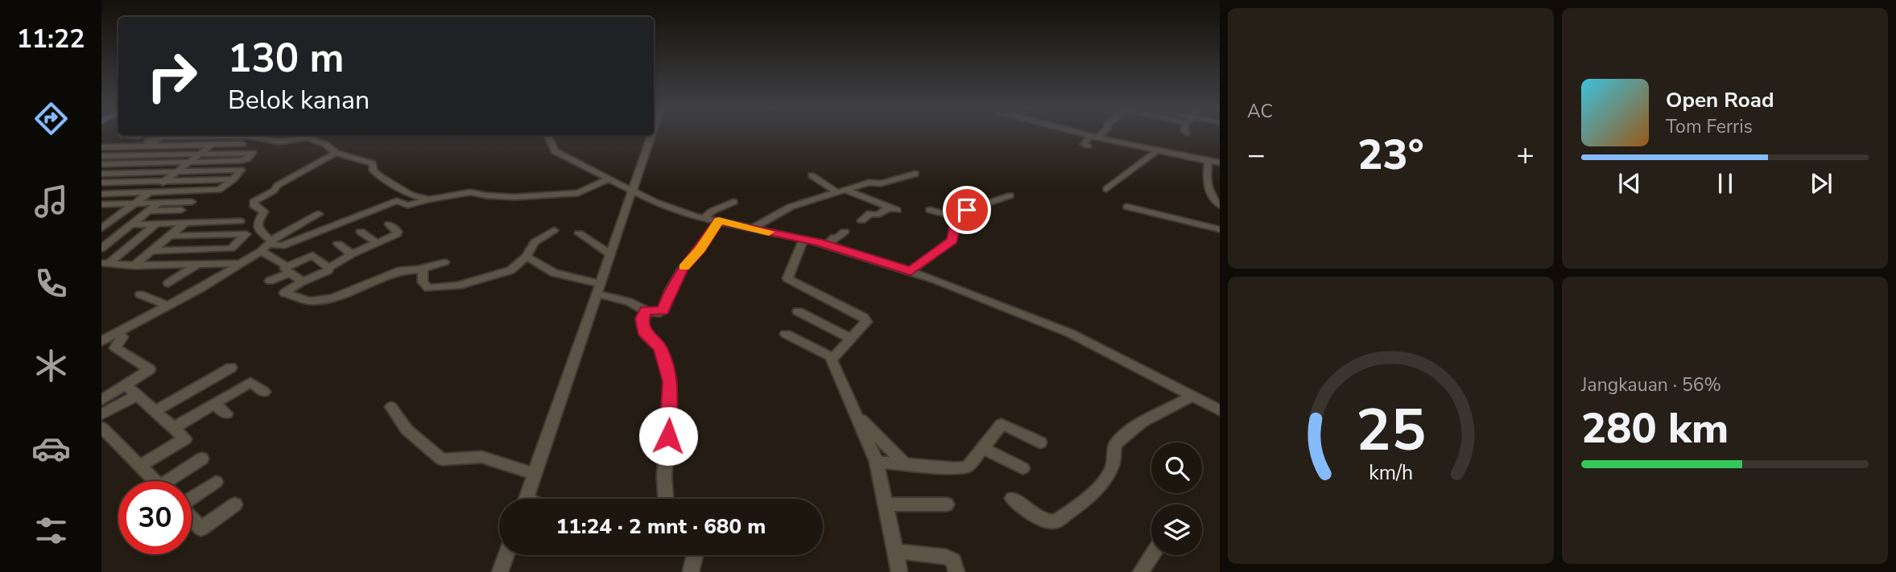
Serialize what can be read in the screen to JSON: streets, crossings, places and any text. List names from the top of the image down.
{
  "page": {
    "tabs": "11:22",
    "tile": [
      "AC",
      ["Jangkauan · 56%", "280 km"]
    ],
    "turn": ["130 m", "Belok kanan"],
    "song": ["Open Road", "Tom Ferris"],
    "heat": ["−", "23°", "+"],
    "limit": "30",
    "trip": "11:24 · 2 mnt · 680 m",
    "gauge": ["25", "km/h"]
  }
}
